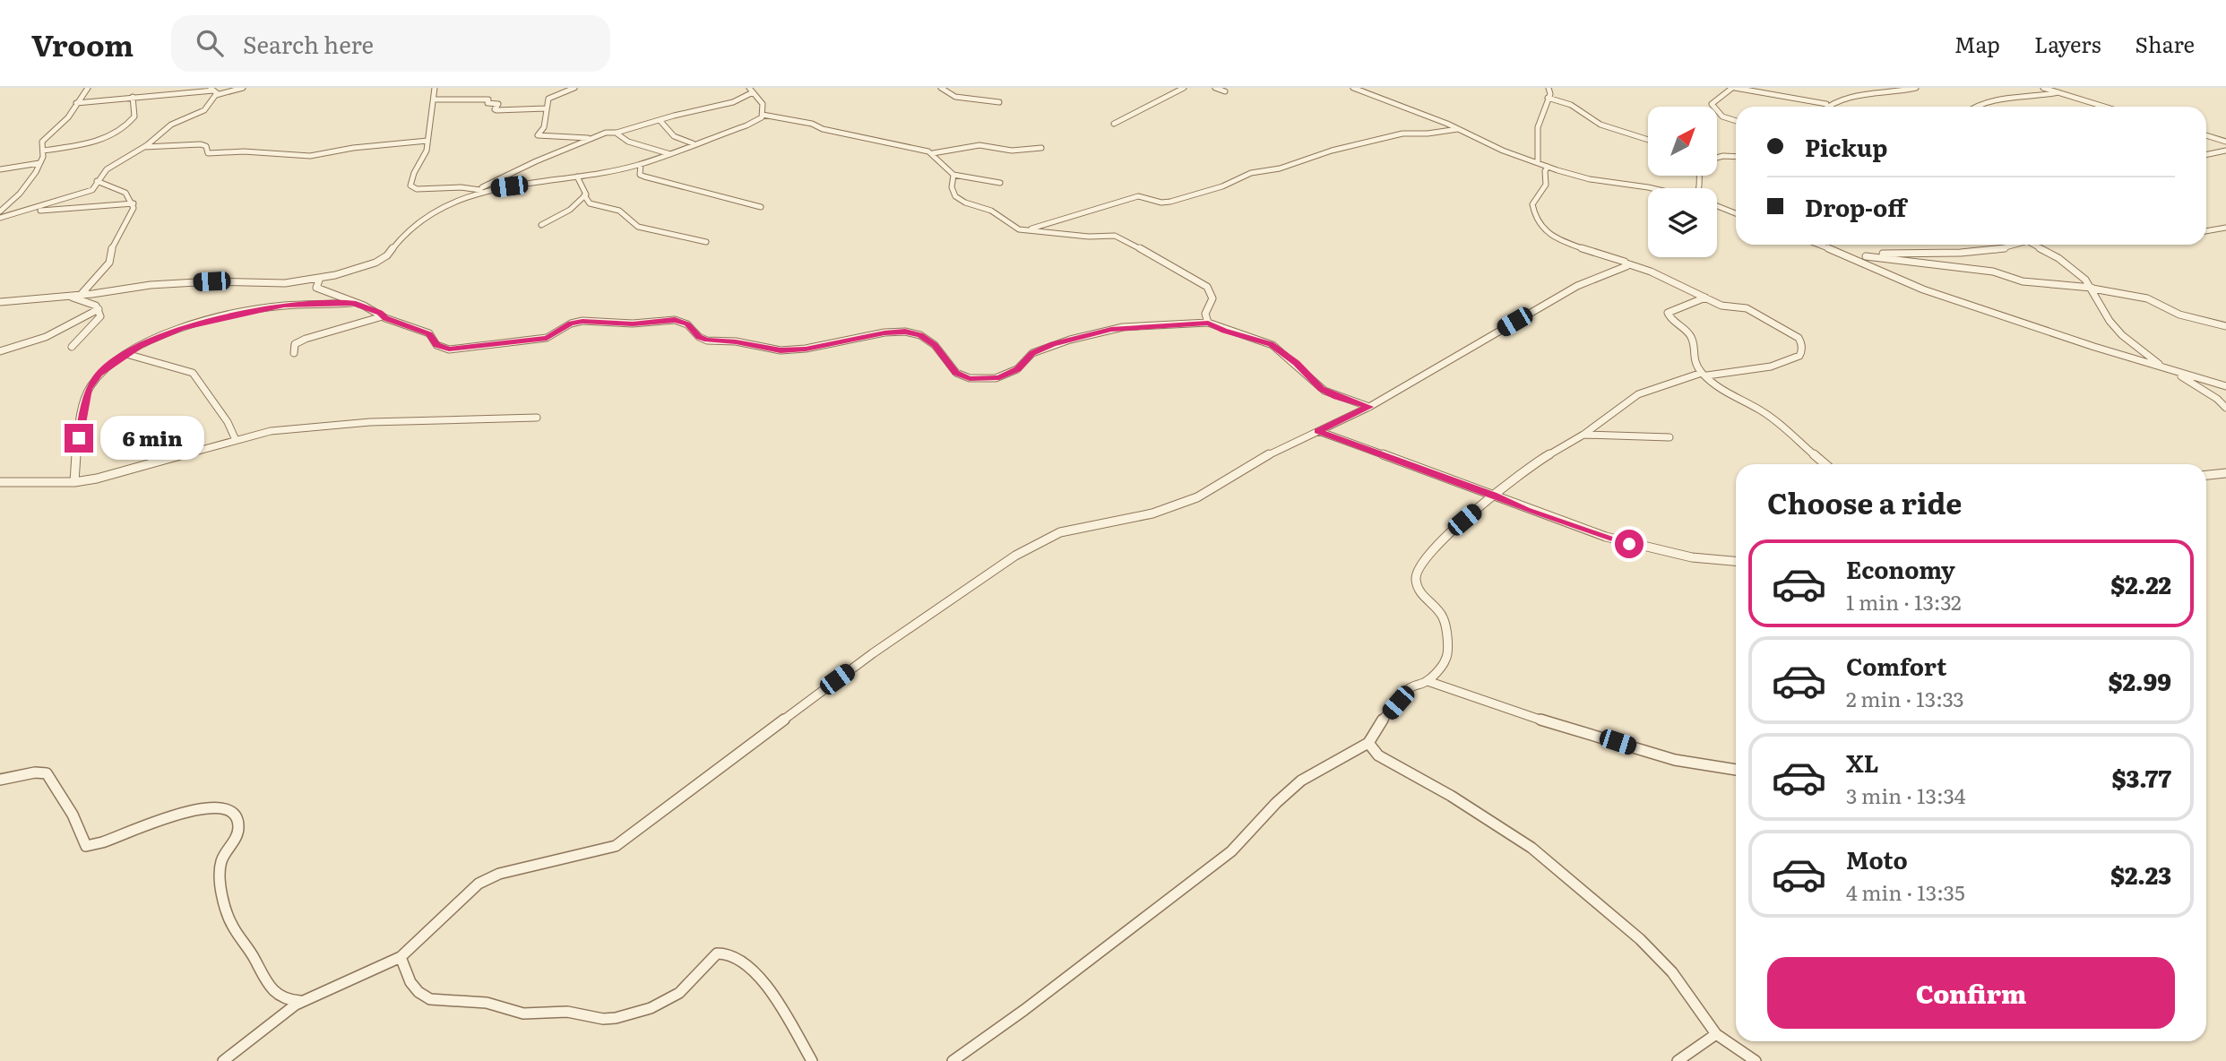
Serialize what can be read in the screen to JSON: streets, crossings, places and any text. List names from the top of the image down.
{
  "north": "top right",
  "page": {
    "header": "Vroom",
    "search": "Search here",
    "nav": ["Map", "Layers", "Share"],
    "banner": ["Pickup", "Drop-off"],
    "bubble": "6 min",
    "heading": "Choose a ride",
    "list": [
      {
        "name": "Economy",
        "note": "1 min · 13:32",
        "value": "$2.22"
      },
      {
        "name": "Comfort",
        "note": "2 min · 13:33",
        "value": "$2.99"
      },
      {
        "name": "XL",
        "note": "3 min · 13:34",
        "value": "$3.77"
      },
      {
        "name": "Moto",
        "note": "4 min · 13:35",
        "value": "$2.23"
      }
    ],
    "buttons": "Confirm"
  }
}
